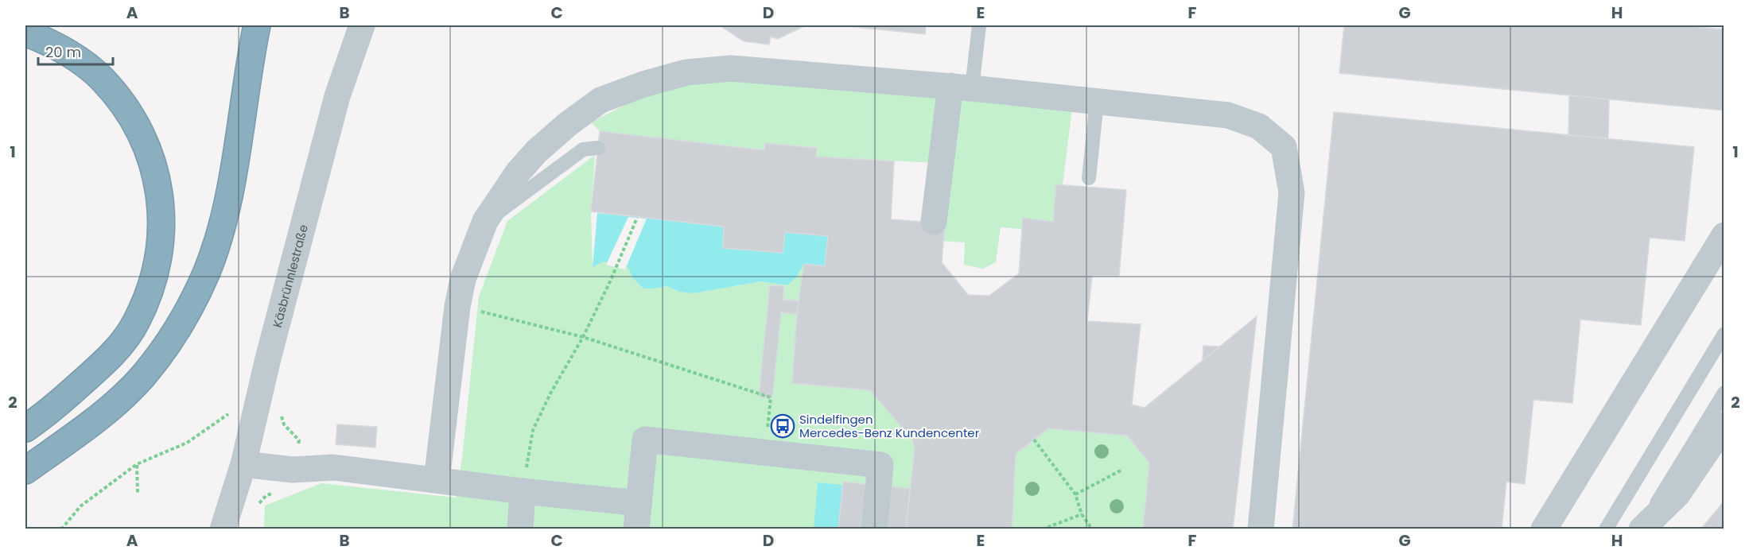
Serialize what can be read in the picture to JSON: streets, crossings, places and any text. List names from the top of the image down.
{
  "streets": {
    "street": ["Käsbrünnlestraße"]
  },
  "places": {
    "bus stop": ["Sindelfingen Mercedes-Benz Kundencenter"]
  },
  "scale_bar": "20 m",
  "grid": {
    "columns": [
      "A",
      "B",
      "C",
      "D",
      "E",
      "F",
      "G",
      "H"
    ],
    "rows": ["1", "2"]
  }
}
